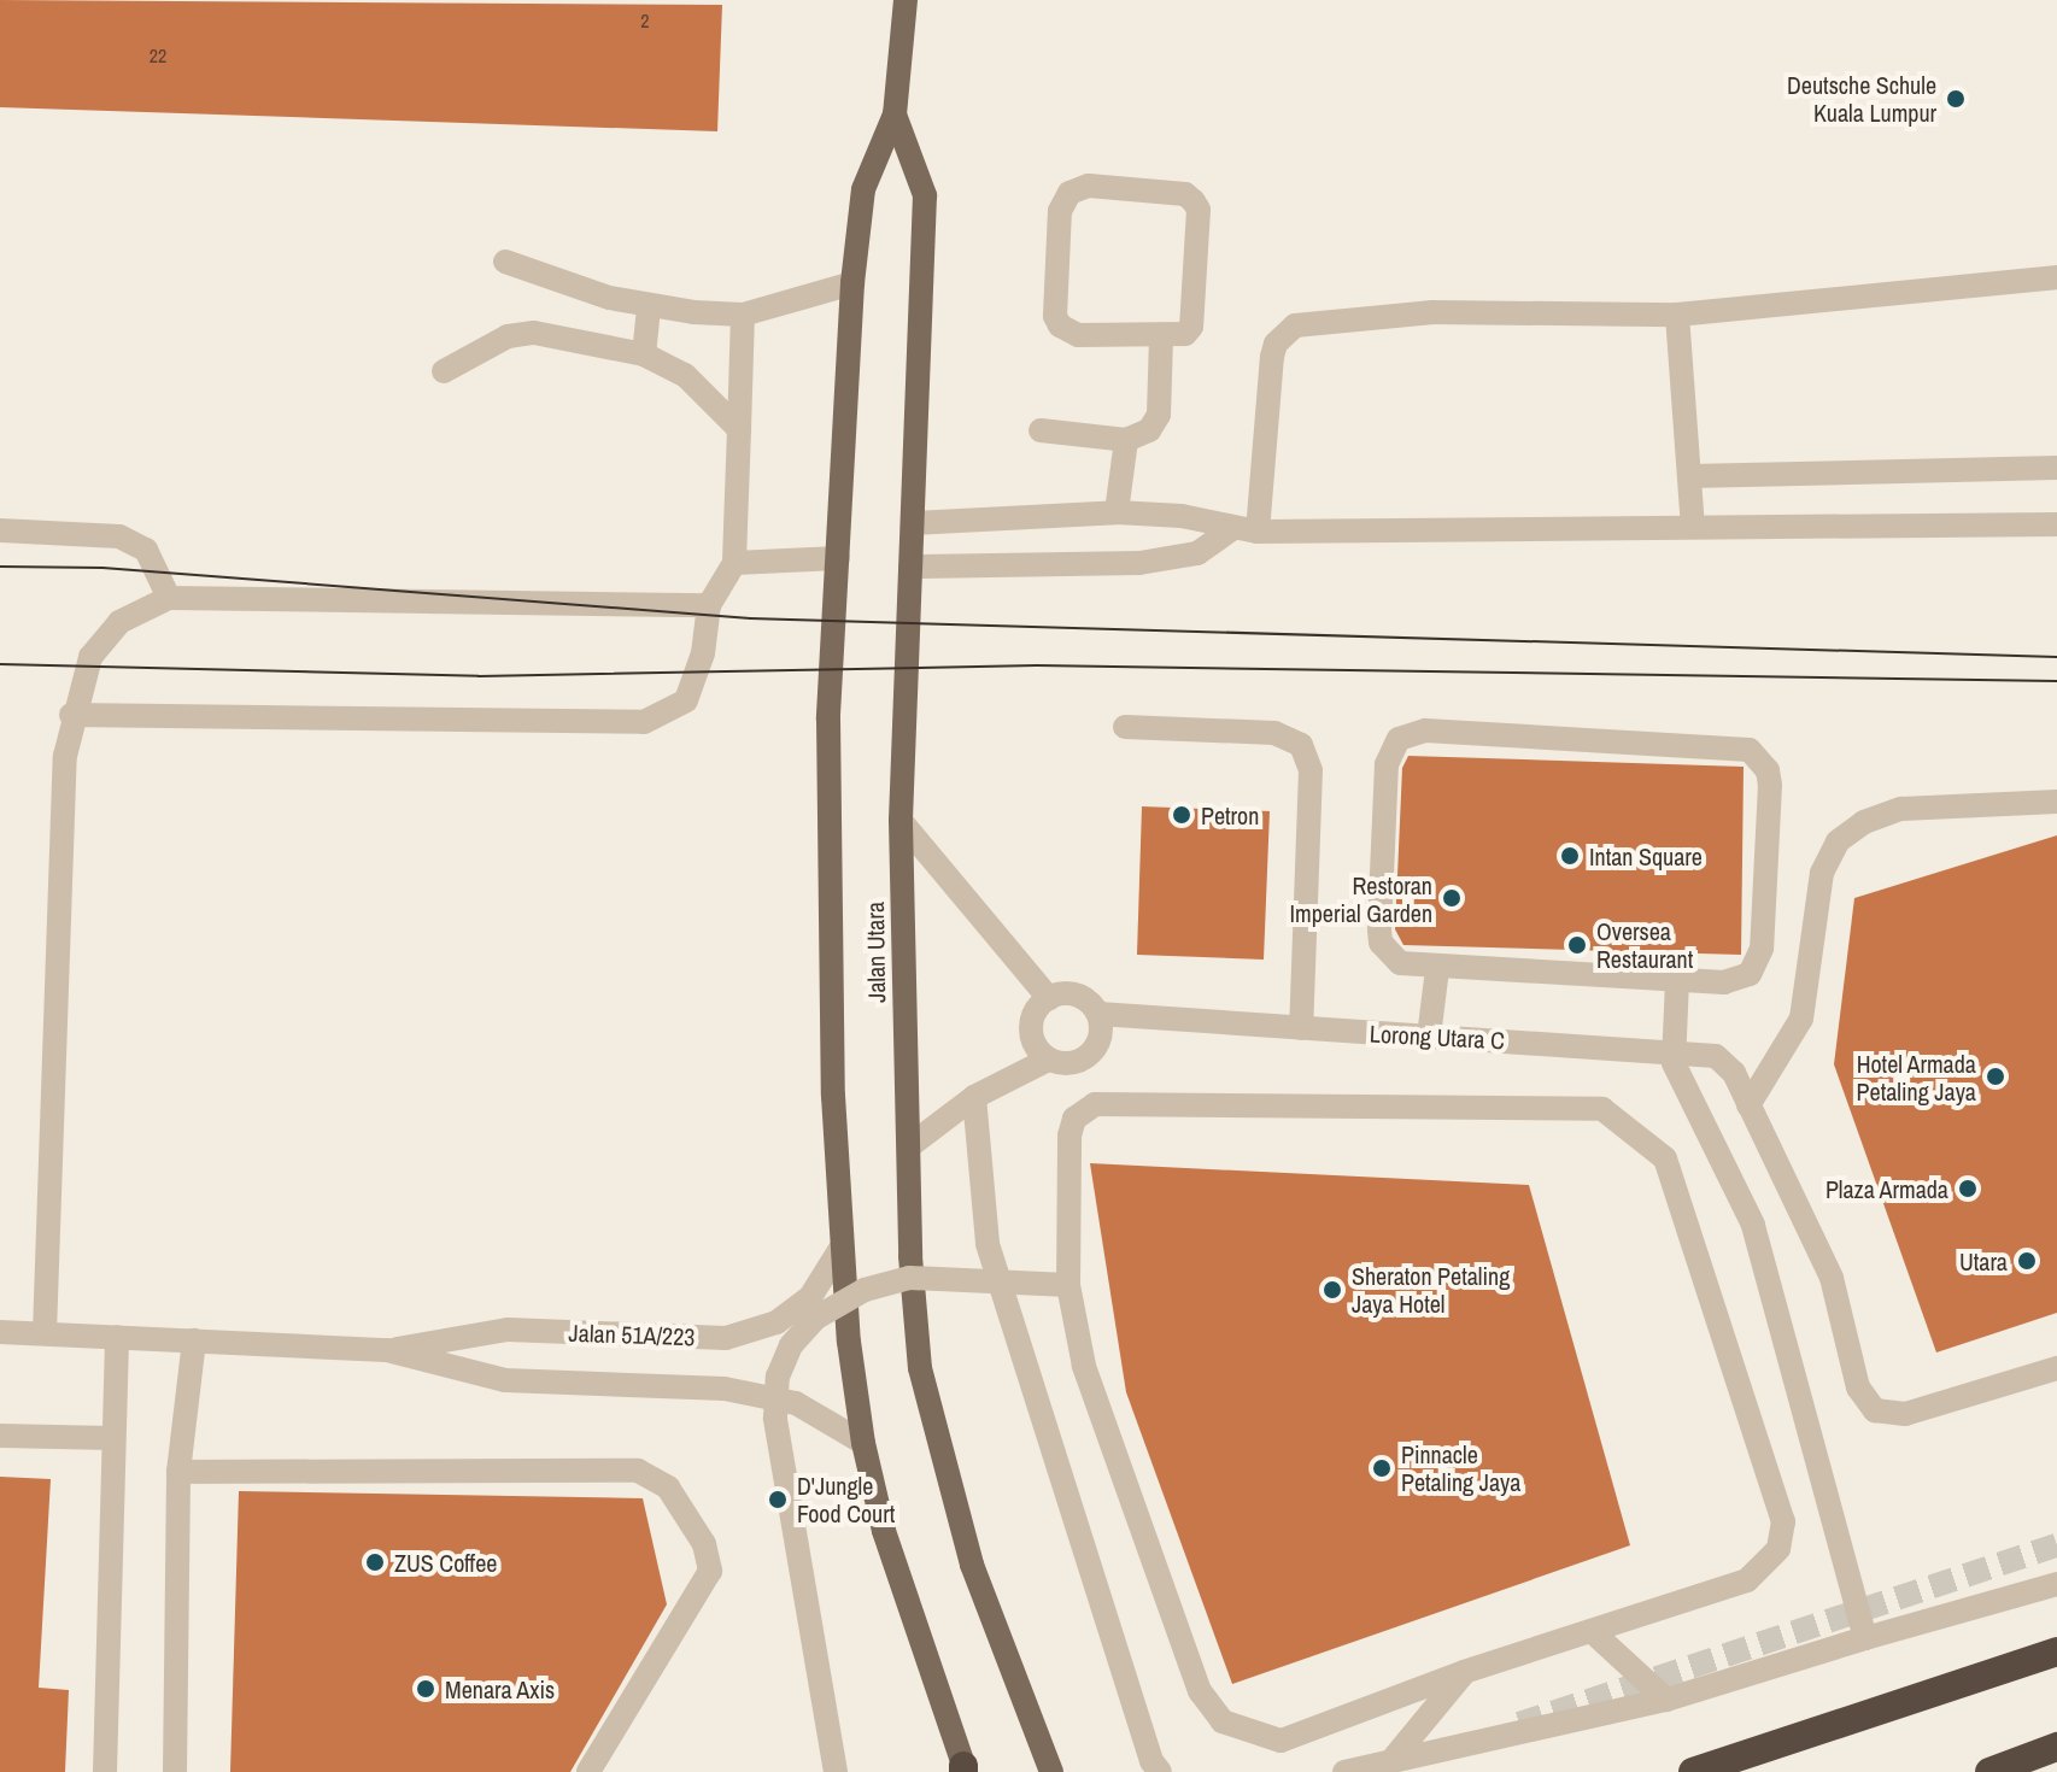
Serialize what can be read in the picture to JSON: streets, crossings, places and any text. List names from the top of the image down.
{
  "streets": {
    "main road": ["Jalan Utara"],
    "street": ["Lorong Utara C", "Jalan 51A/223"]
  },
  "crossings": [
    ["Jalan Utara", "Jalan 51A/223"]
  ],
  "places": [
    "Deutsche Schule Kuala Lumpur",
    "Petron",
    "Intan Square",
    "Restoran Imperial Garden",
    "Oversea Restaurant",
    "Hotel Armada Petaling Jaya",
    "Plaza Armada",
    "Utara",
    "Sheraton Petaling Jaya Hotel",
    "Pinnacle Petaling Jaya",
    "D'Jungle Food Court",
    "ZUS Coffee",
    "Menara Axis"
  ],
  "house_numbers": ["2", "22"]
}
